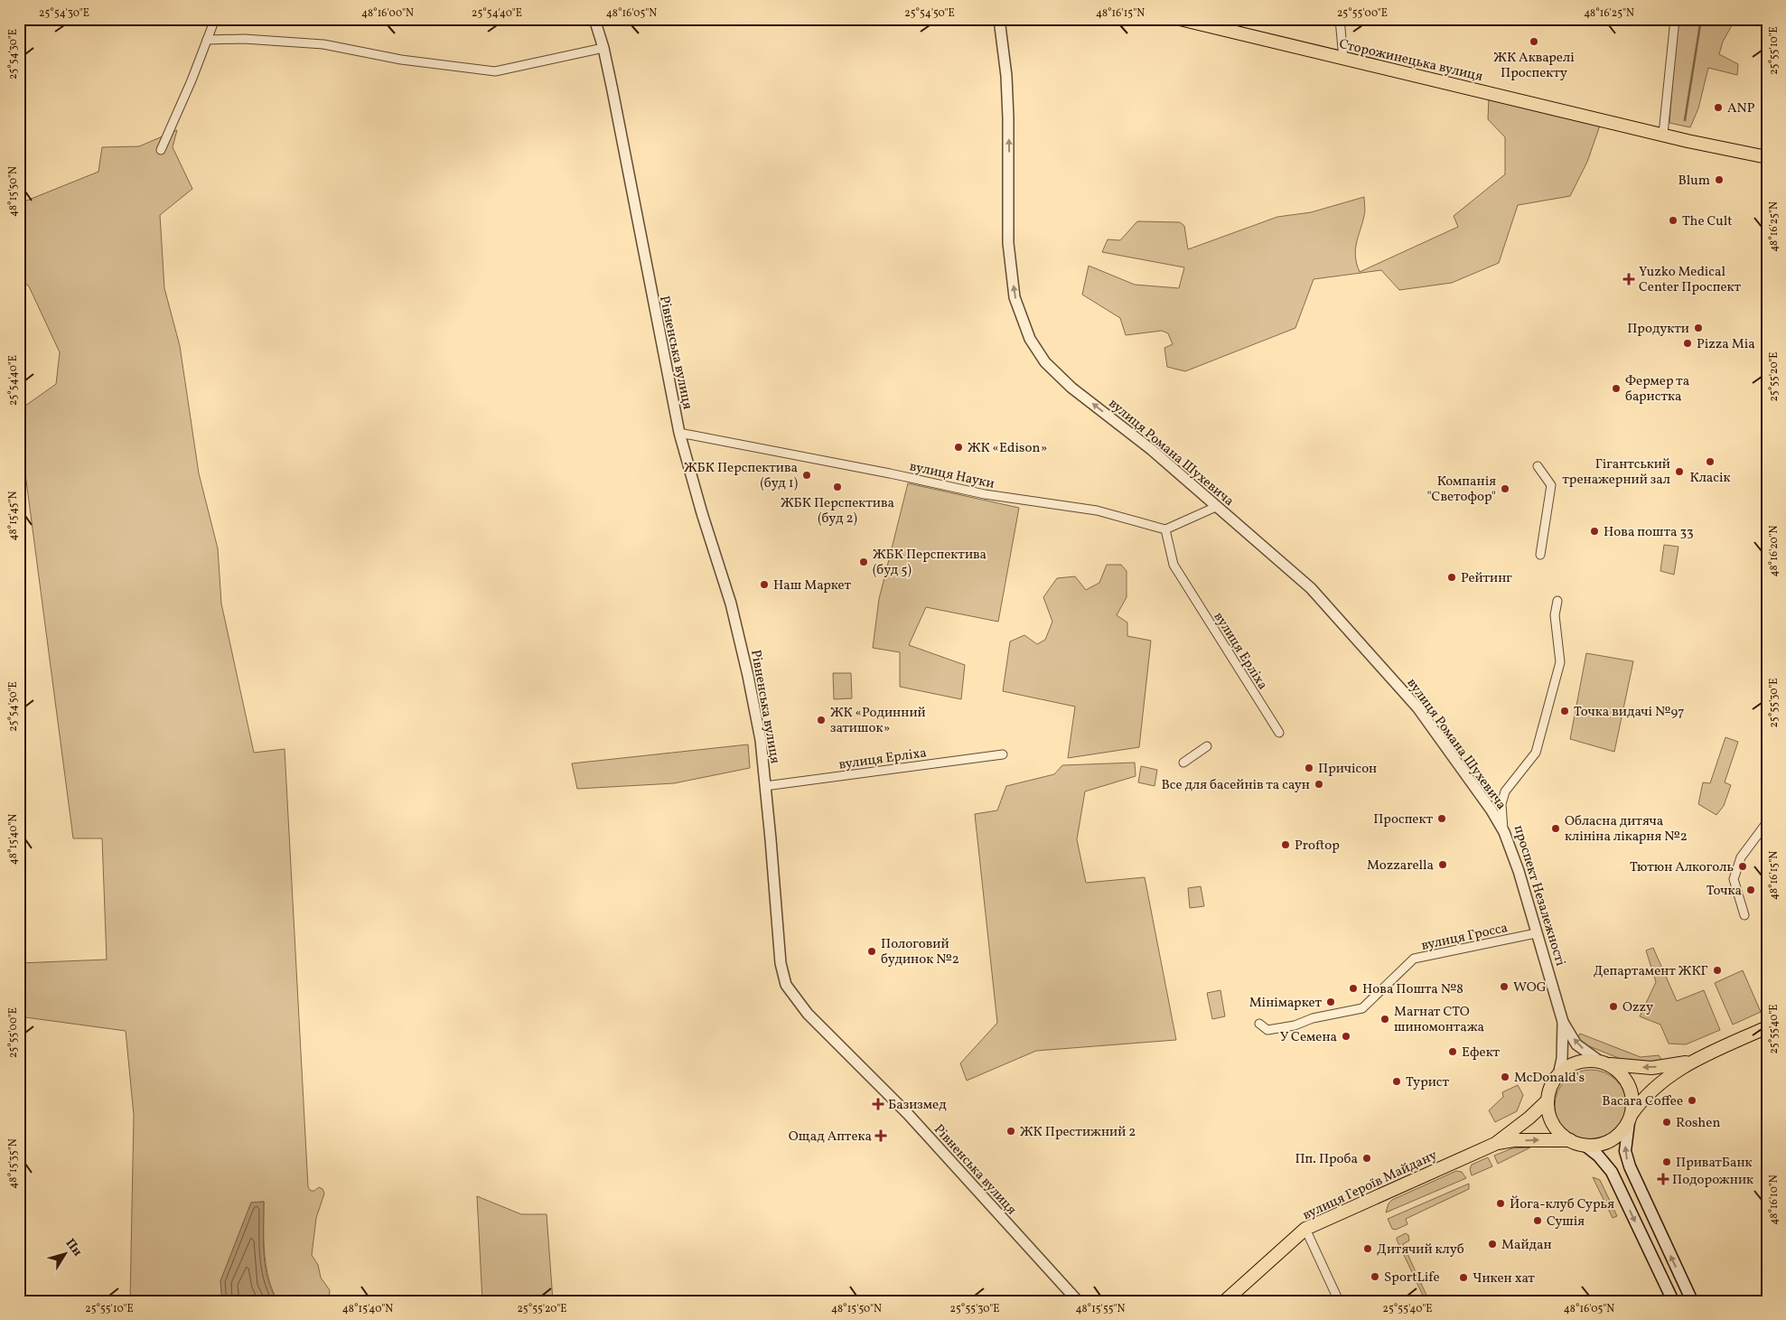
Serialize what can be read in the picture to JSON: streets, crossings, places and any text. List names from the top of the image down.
{
  "streets": {
    "main road": ["Сторожинецька вулиця", "вулиця Героїв Майдану"],
    "street": [
      "Рівненська вулиця",
      "вулиця Романа Шухевича",
      "вулиця Науки",
      "вулиця Ерліха",
      "проспект Незалежності",
      "вулиця Гросса"
    ]
  },
  "crossings": [
    ["Рівненська вулиця", "вулиця Науки"],
    ["Рівненська вулиця", "вулиця Ерліха"],
    ["вулиця Романа Шухевича", "проспект Незалежності"],
    ["вулиця Науки", "вулиця Ерліха"],
    ["проспект Незалежності", "вулиця Гросса"]
  ],
  "one_way": ["вулиця Романа Шухевича"],
  "places": {
    "other": [
      "ЖК Акварелі Проспекту",
      "ANP",
      "Blum",
      "The Cult",
      "Продукти",
      "Pizza Mia",
      "Фермер та баристка",
      "ЖК «Edison»",
      "Класік",
      "Гігантський тренажерний зал",
      "ЖБК Перспектива (буд 1)",
      "ЖБК Перспектива (буд 2)",
      "Компанія \"Светофор\"",
      "Нова пошта 33",
      "ЖБК Перспектива (буд 5)",
      "Рейтинг",
      "Наш Маркет",
      "Точка видачі №97",
      "ЖК «Родинний затишок»",
      "Причісон",
      "Все для басейнів та саун",
      "Проспект",
      "Обласна дитяча клініна лікарня №2",
      "Proftop",
      "Mozzarella",
      "Тютюн Алкоголь",
      "Точка",
      "Пологовий будинок №2",
      "Департамент ЖКГ",
      "WOG",
      "Нова Пошта №8",
      "Мінімаркет",
      "Ozzy",
      "Магнат СТО шиномонтажа",
      "У Семена",
      "Ефект",
      "McDonald's",
      "Турист",
      "Bacara Coffee",
      "Roshen",
      "ЖК Престижний 2",
      "Пп. Проба",
      "ПриватБанк",
      "Йога-клуб Сурья",
      "Сушія",
      "Майдан",
      "Дитячий клуб",
      "SportLife",
      "Чикен хат"
    ],
    "health": [
      "Yuzko Medical Center Проспект",
      "Базизмед",
      "Ощад Аптека",
      "Подорожник"
    ]
  },
  "north": "top right",
  "coordinates": [
    "25°54'30\"E",
    "48°16'00\"N",
    "25°54'40\"E",
    "48°16'05\"N",
    "25°54'50\"E",
    "48°16'15\"N",
    "25°55'00\"E",
    "48°16'25\"N",
    "25°55'10\"E",
    "48°15'50\"N",
    "25°55'20\"E",
    "48°15'45\"N",
    "48°16'20\"N",
    "25°55'30\"E",
    "48°15'40\"N",
    "25°55'40\"E",
    "48°15'35\"N",
    "48°16'10\"N",
    "48°15'55\"N"
  ]
}
